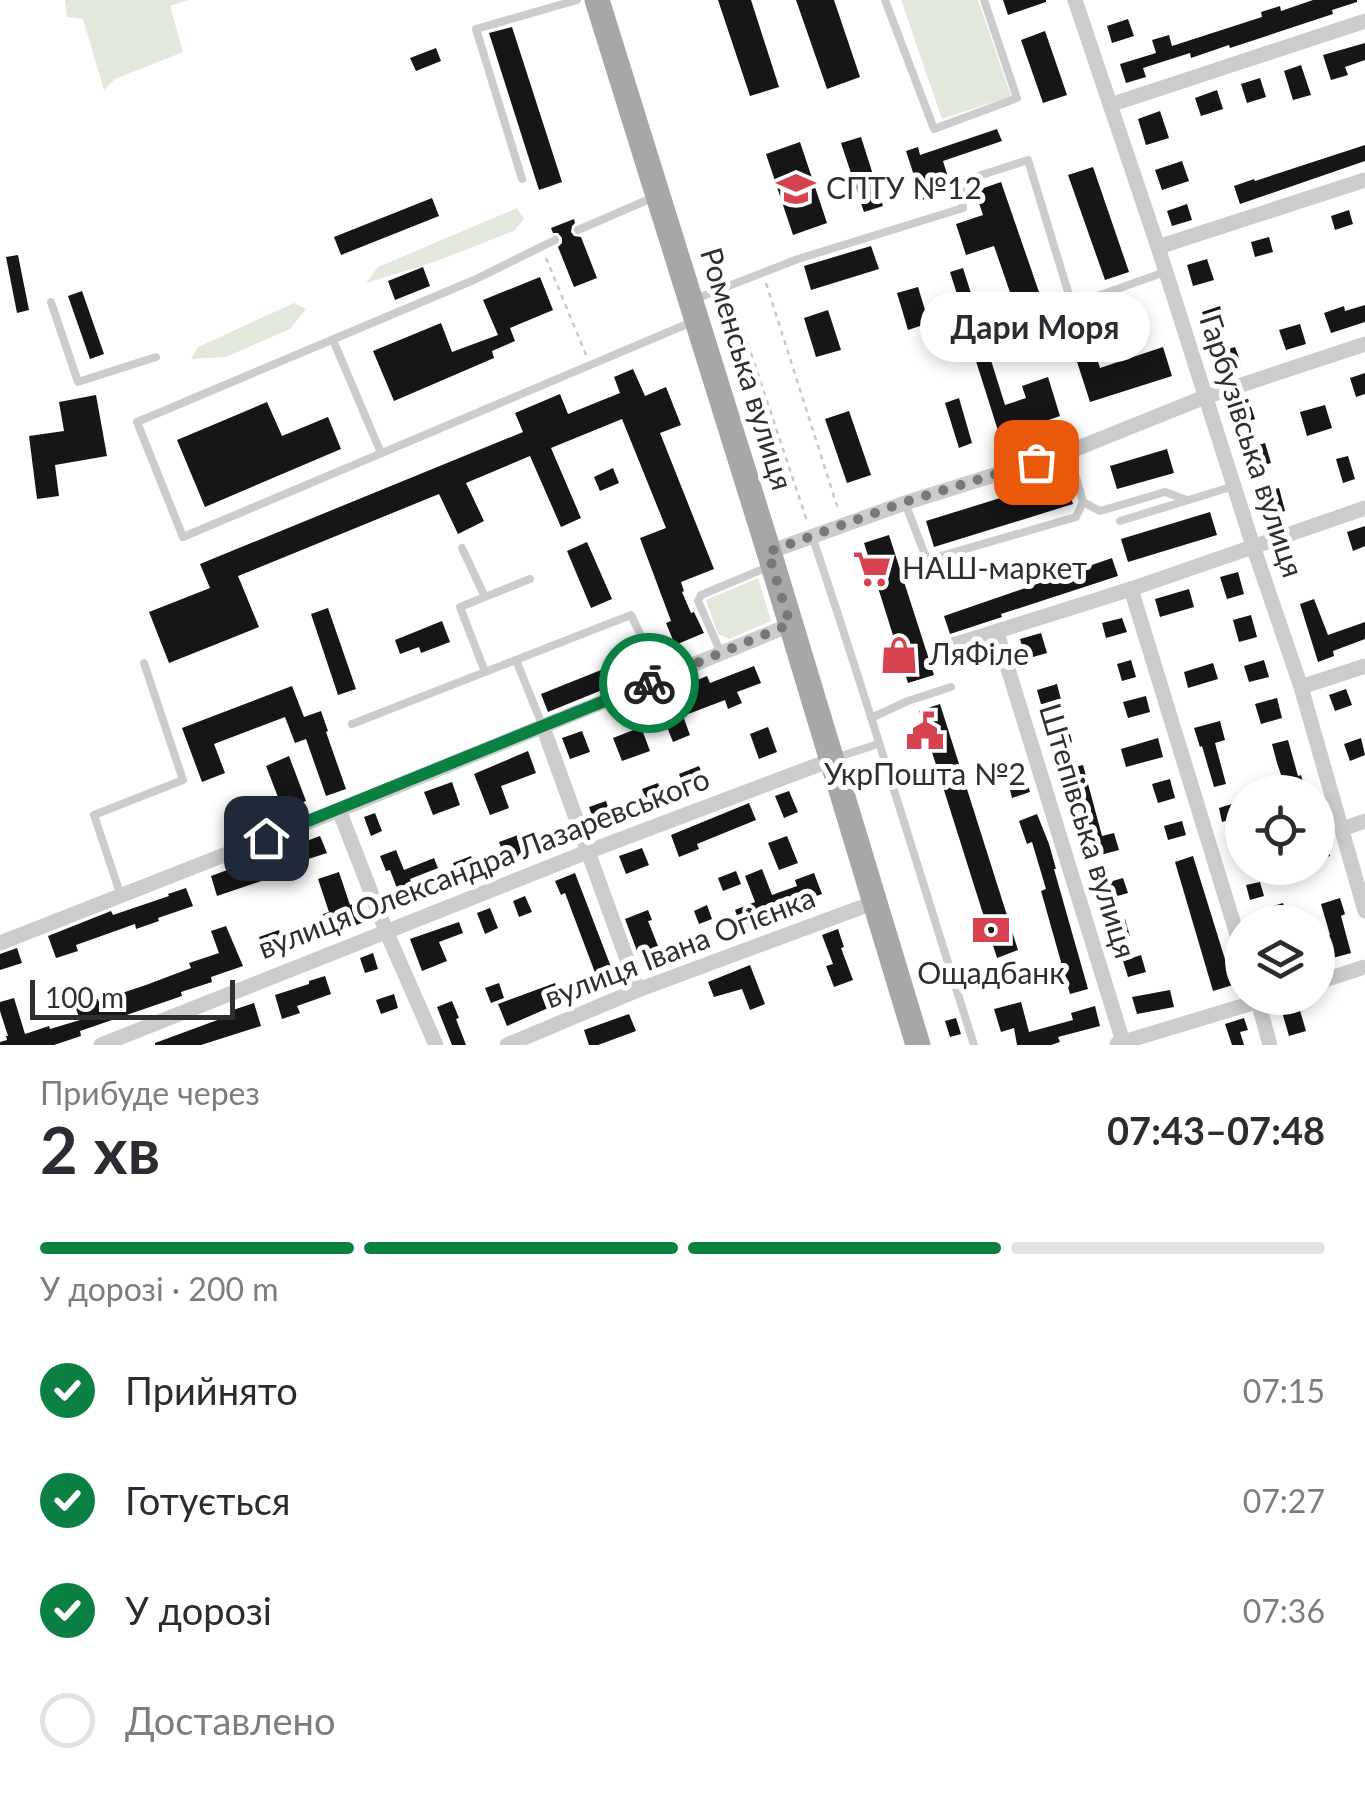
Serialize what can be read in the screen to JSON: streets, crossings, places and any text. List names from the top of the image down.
{
  "streets": {
    "main road": ["Роменська вулиця"],
    "street": [
      "Гарбузівська вулиця",
      "Штепівська вулиця",
      "вулиця Олександра Лазаревського",
      "вулиця Івана Огієнка"
    ]
  },
  "crossings": [
    ["Роменська вулиця", "вулиця Олександра Лазаревського"],
    ["Роменська вулиця", "вулиця Івана Огієнка"]
  ],
  "places": {
    "school or university": ["СПТУ №12"],
    "other": ["Дари Моря"],
    "supermarket": ["НАШ-маркет"],
    "shop": ["ЛяФіле"],
    "public building": ["УкрПошта №2"],
    "bank": ["Ощадбанк"]
  },
  "scale_bar": "100 m",
  "page": {
    "bubble": "Дари Моря",
    "scale": "100 m",
    "heading": ["2 хв", "Прибуде через", "07:43–07:48"],
    "bar": "У дорозі · 200 m",
    "list": [
      ["Прийнято", "07:15"],
      ["Готується", "07:27"],
      ["У дорозі", "07:36"],
      "Доставлено"
    ]
  }
}
